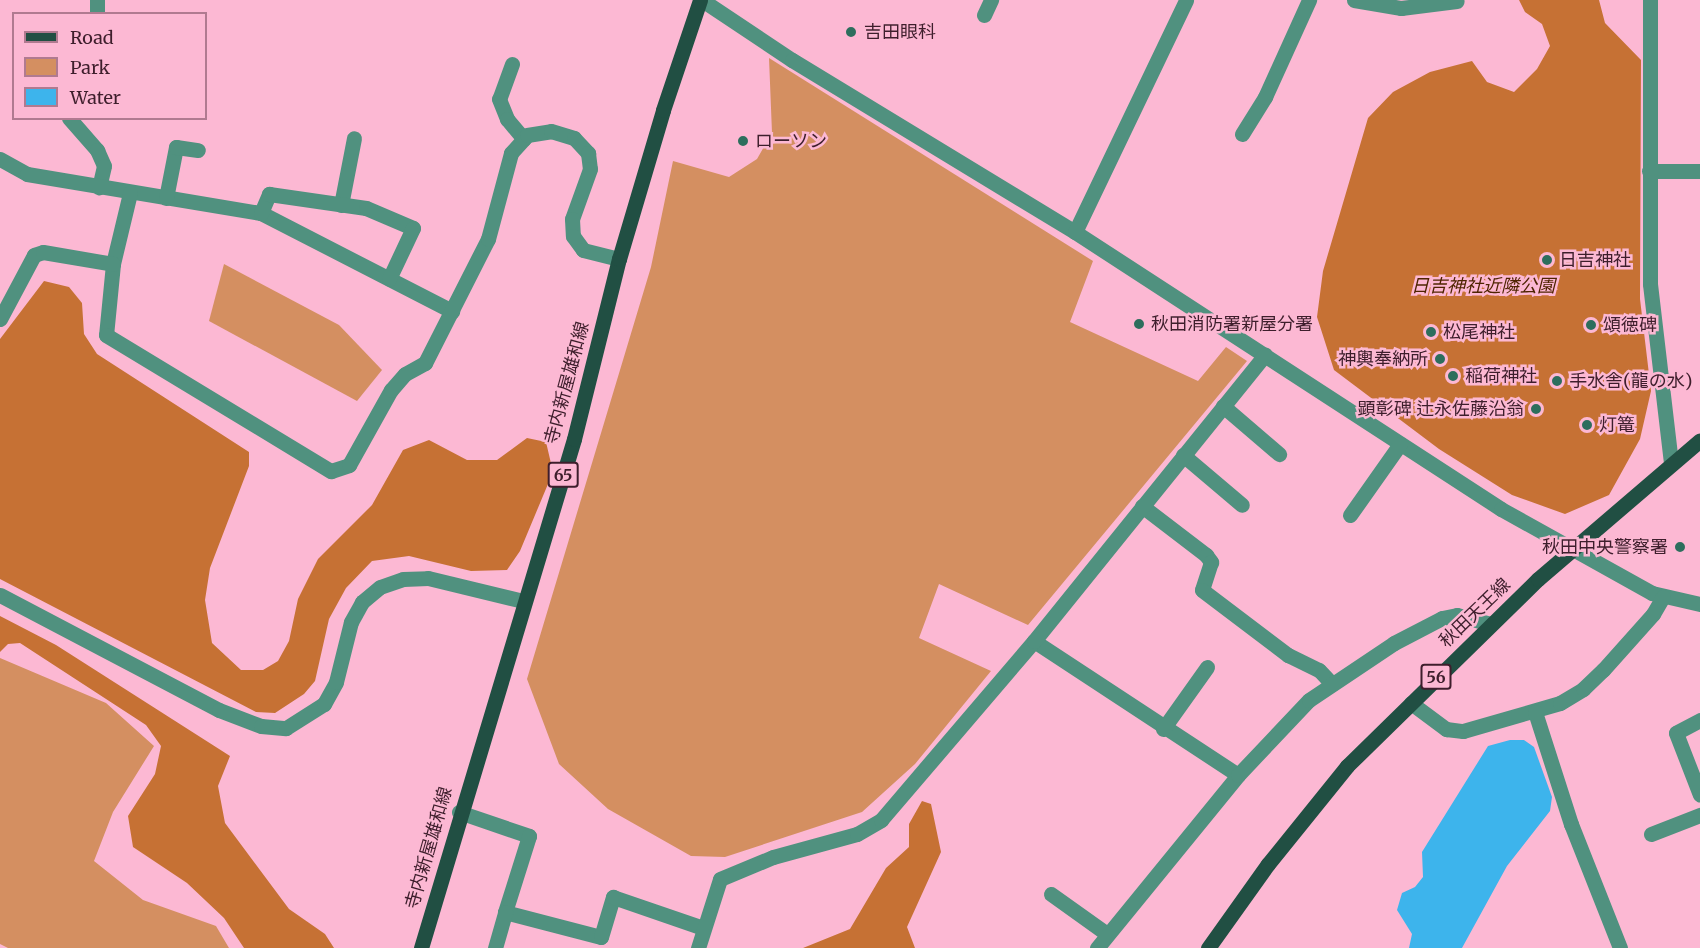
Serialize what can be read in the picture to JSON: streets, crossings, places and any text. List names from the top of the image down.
{
  "streets": {
    "main road": [
      "寺内新屋雄和線",
      "65",
      "秋田天王線",
      "56"
    ]
  },
  "parks": ["日吉神社近隣公園"],
  "places": [
    "吉田眼科",
    "ローソン",
    "日吉神社",
    "秋田消防署新屋分署",
    "頌徳碑",
    "松尾神社",
    "神輿奉納所",
    "稲荷神社",
    "手水舎(龍の水)",
    "顕彰碑 辻永佐藤沿翁",
    "灯篭",
    "秋田中央警察署"
  ],
  "legend": ["Road", "Park", "Water"]
}
